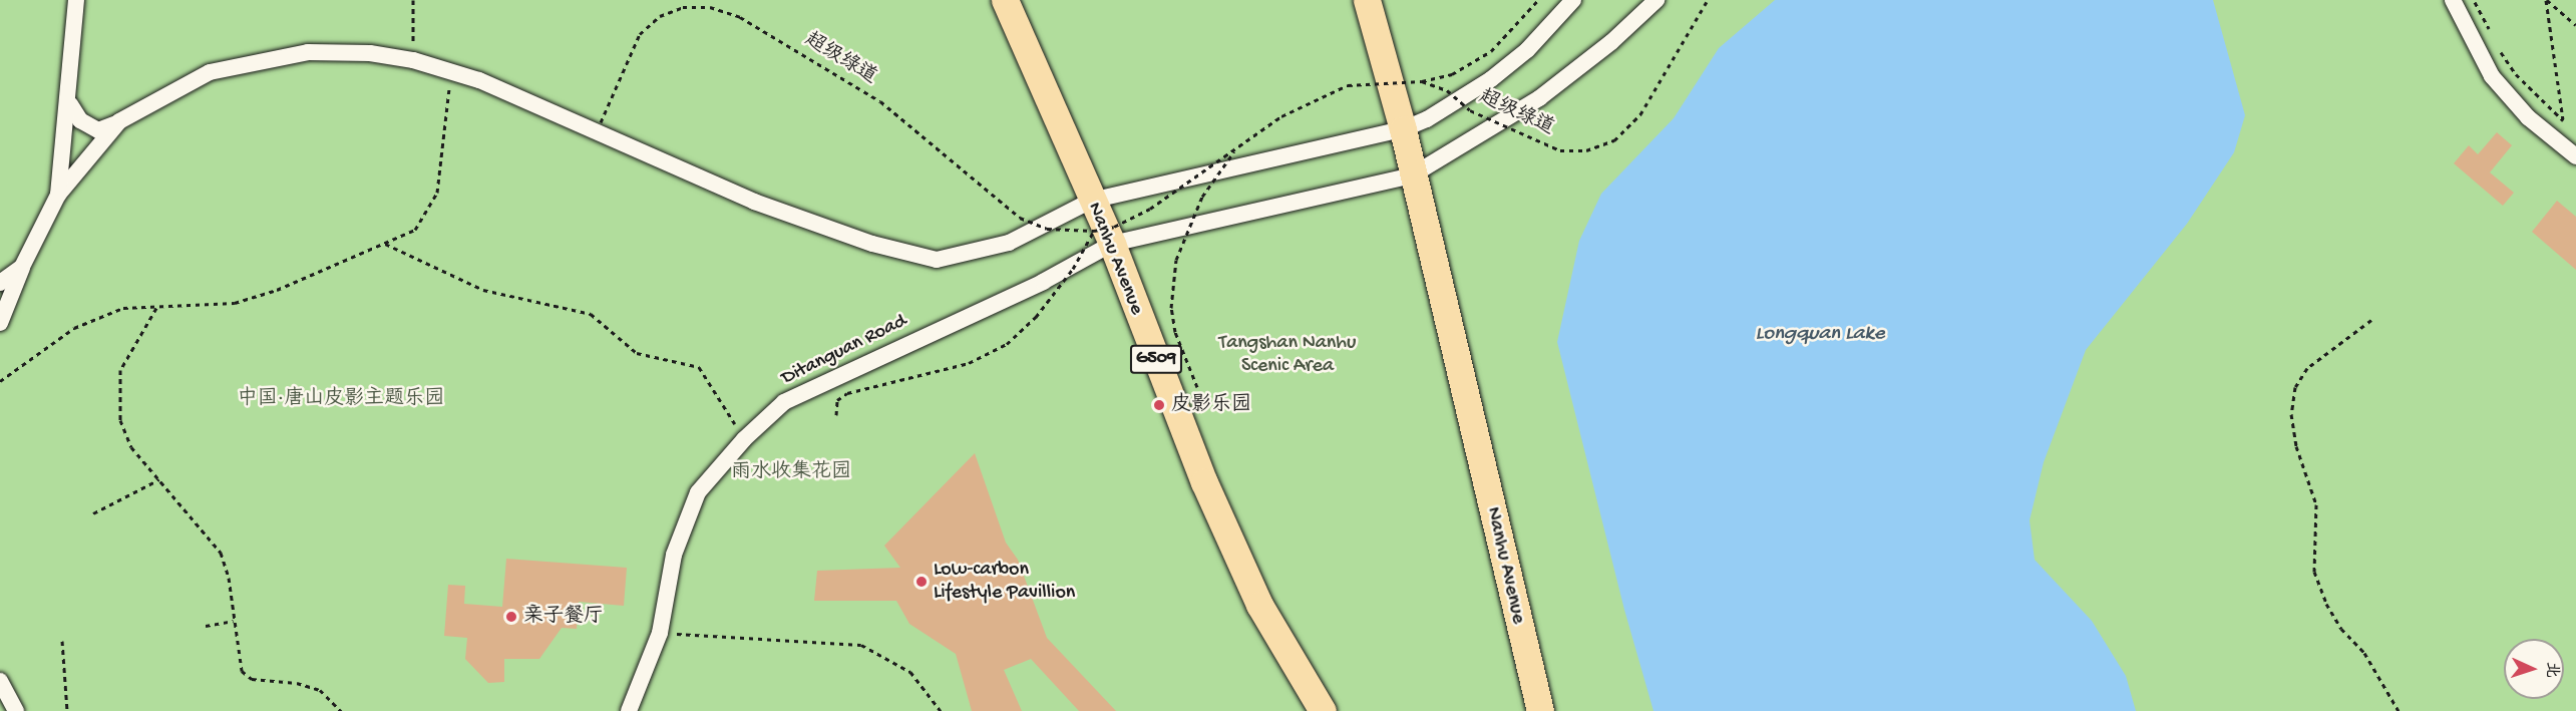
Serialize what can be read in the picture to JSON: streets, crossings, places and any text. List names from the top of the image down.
{
  "streets": {
    "highway": ["Nanhu Avenue", "G509"],
    "street": ["Ditanguan Road"],
    "path": ["超级绿道"]
  },
  "crossings": [
    ["超级绿道", "Nanhu Avenue"],
    ["超级绿道", "Ditanguan Road"],
    ["Nanhu Avenue", "Ditanguan Road"]
  ],
  "water": ["Longquan Lake"],
  "parks": ["Tangshan Nanhu Scenic Area", "中国·唐山皮影主题乐园", "雨水收集花园"],
  "places": ["皮影乐园", "Low-carbon Lifestyle Pavillion", "亲子餐厅"],
  "north": "right"
}
